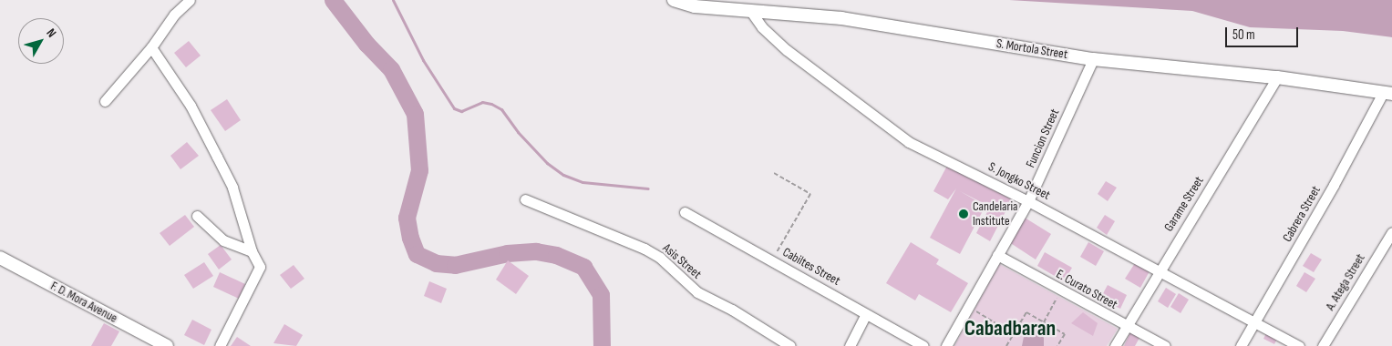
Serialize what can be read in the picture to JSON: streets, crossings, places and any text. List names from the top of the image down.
{
  "streets": {
    "street": [
      "S. Mortola Street",
      "Funcion Street",
      "S. Jongko Street",
      "Garame Street",
      "Cabrera Street",
      "Asis Street",
      "Cabiltes Street",
      "A. Atega Street",
      "E. Curato Street",
      "F. D. Mora Avenue"
    ]
  },
  "crossings": [
    ["S. Mortola Street", "Funcion Street"],
    ["S. Mortola Street", "S. Jongko Street"],
    ["S. Mortola Street", "Garame Street"],
    ["S. Mortola Street", "Cabrera Street"],
    ["Funcion Street", "S. Jongko Street"],
    ["Funcion Street", "E. Curato Street"],
    ["S. Jongko Street", "Garame Street"],
    ["S. Jongko Street", "Cabrera Street"],
    ["Garame Street", "E. Curato Street"]
  ],
  "districts": ["Cabadbaran"],
  "places": ["Candelaria Institute"],
  "scale_bar": "50 m",
  "north": "top right"
}
